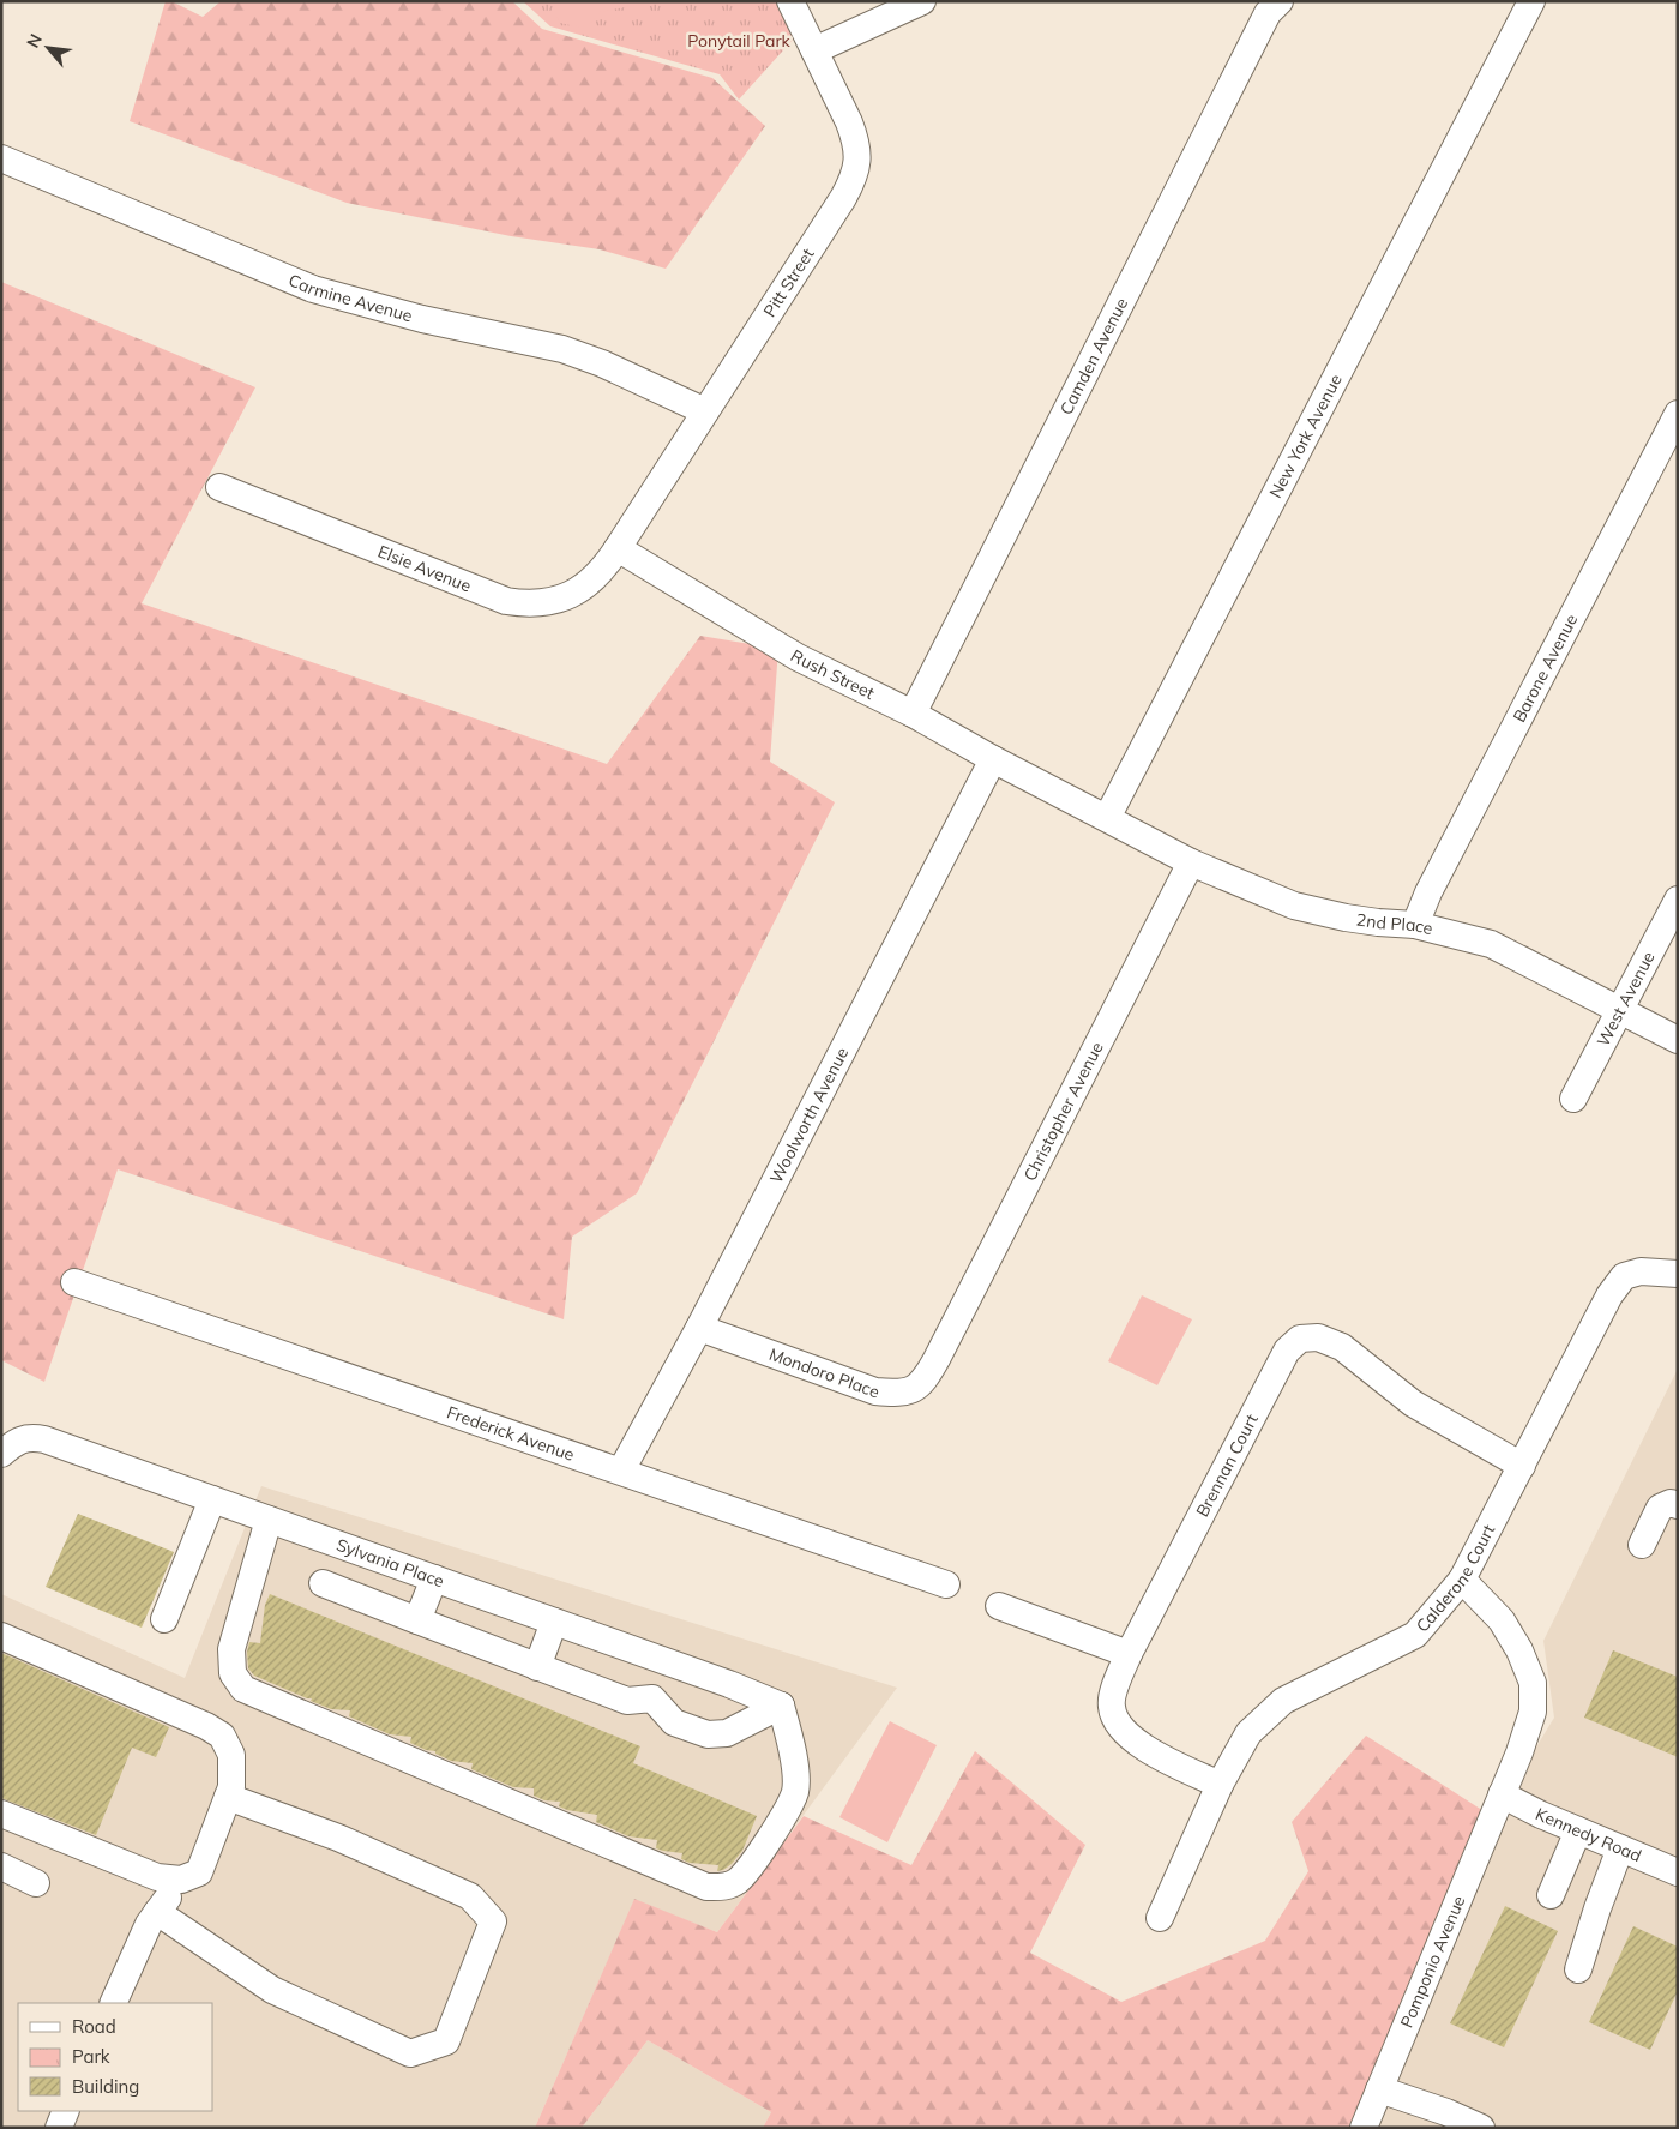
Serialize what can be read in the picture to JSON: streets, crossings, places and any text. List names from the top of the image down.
{
  "streets": {
    "street": [
      "Pitt Street",
      "Carmine Avenue",
      "Camden Avenue",
      "New York Avenue",
      "Elsie Avenue",
      "Barone Avenue",
      "Rush Street",
      "2nd Place",
      "West Avenue",
      "Christopher Avenue",
      "Woolworth Avenue",
      "Mondoro Place",
      "Frederick Avenue",
      "Brennan Court",
      "Sylvania Place",
      "Calderone Court",
      "Kennedy Road",
      "Pomponio Avenue"
    ]
  },
  "crossings": [
    ["Pitt Street", "Carmine Avenue"],
    ["Pitt Street", "Elsie Avenue"],
    ["Pitt Street", "Rush Street"],
    ["Camden Avenue", "Rush Street"],
    ["New York Avenue", "Rush Street"],
    ["New York Avenue", "2nd Place"],
    ["Elsie Avenue", "Rush Street"],
    ["Barone Avenue", "2nd Place"],
    ["Rush Street", "2nd Place"],
    ["Rush Street", "Woolworth Avenue"],
    ["2nd Place", "West Avenue"],
    ["2nd Place", "Christopher Avenue"],
    ["Christopher Avenue", "Mondoro Place"],
    ["Woolworth Avenue", "Mondoro Place"],
    ["Woolworth Avenue", "Frederick Avenue"],
    ["Brennan Court", "Calderone Court"],
    ["Calderone Court", "Pomponio Avenue"],
    ["Kennedy Road", "Pomponio Avenue"]
  ],
  "parks": ["Ponytail Park"],
  "legend": ["Road", "Park", "Building"],
  "north": "top left"
}
